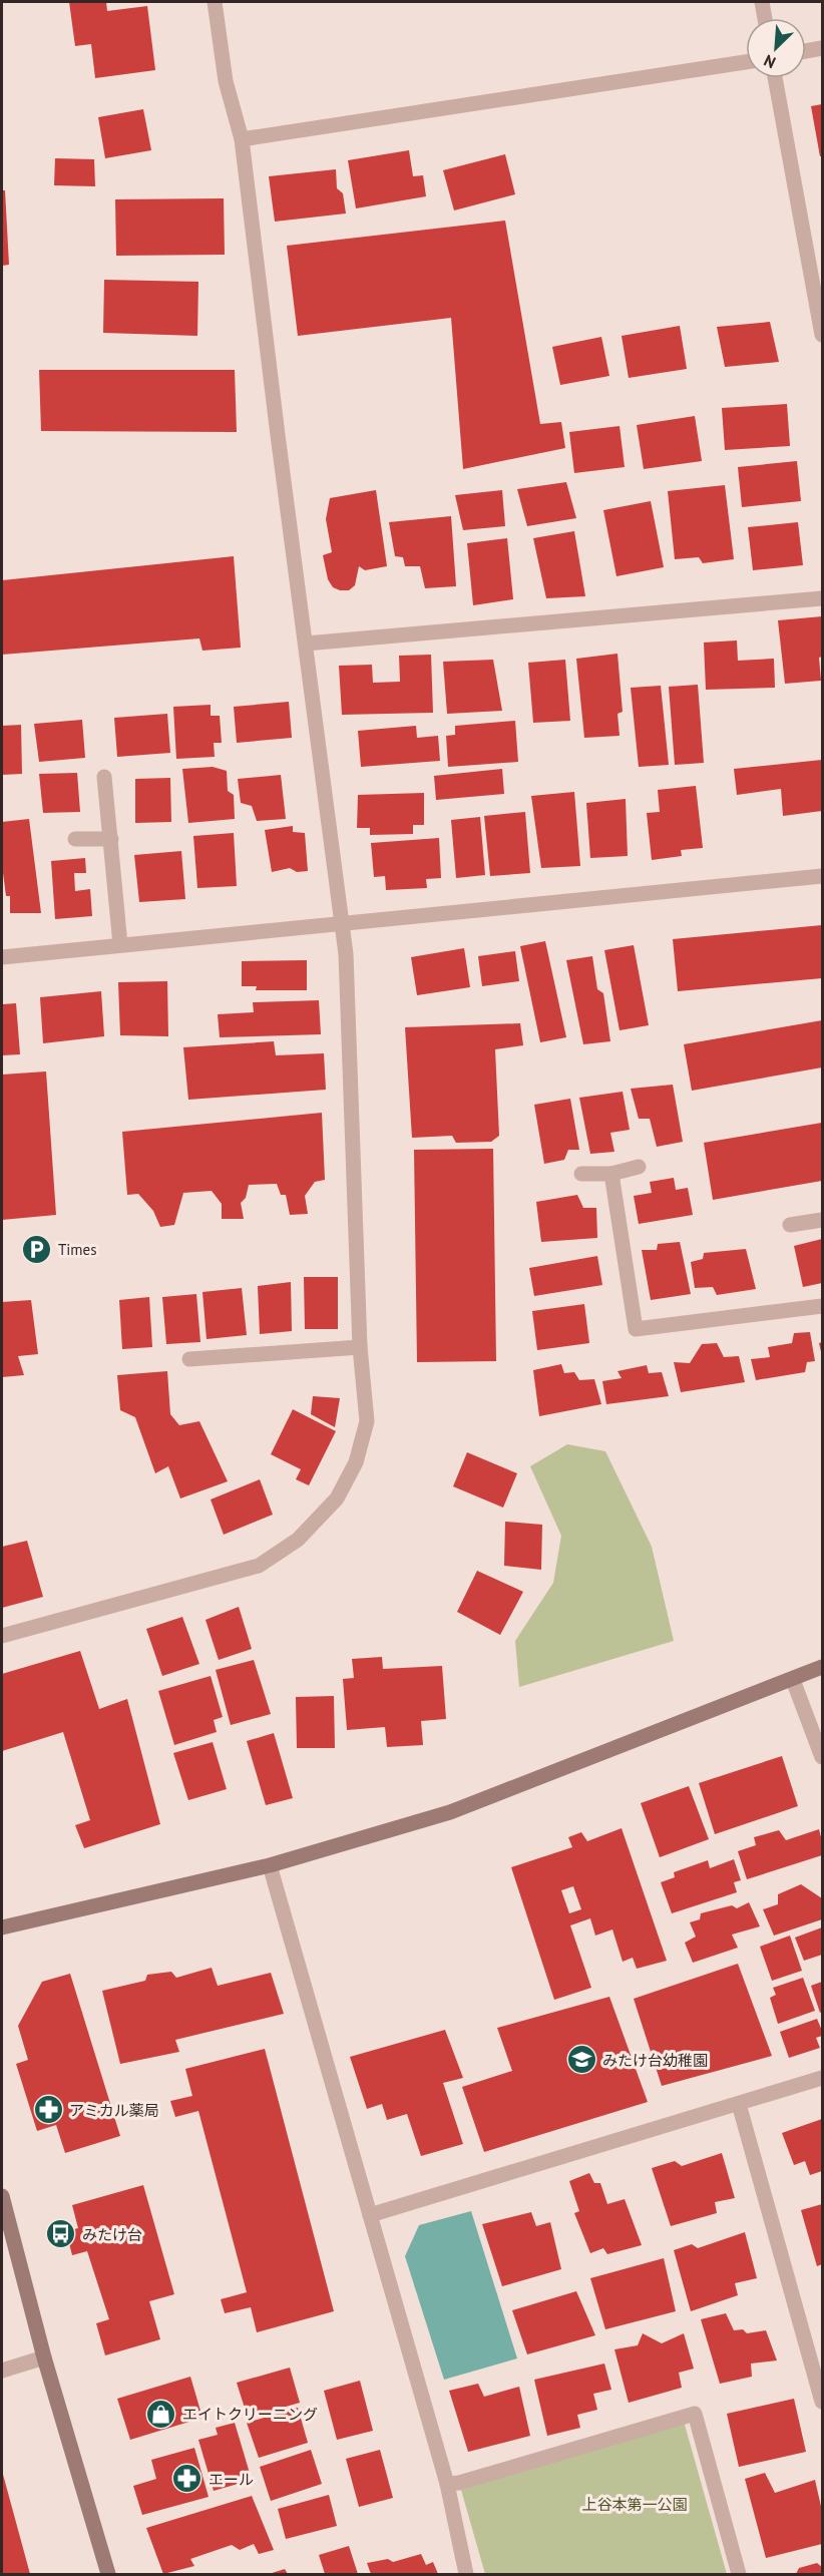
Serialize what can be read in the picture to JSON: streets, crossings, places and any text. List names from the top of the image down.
{
  "parks": ["上谷本第一公園"],
  "places": {
    "parking": ["Times"],
    "school or university": ["みたけ台幼稚園"],
    "pharmacy": ["アミカル薬局", "エール"],
    "bus stop": ["みたけ台"],
    "shop": ["エイトクリーニング"]
  },
  "north": "bottom left"
}
